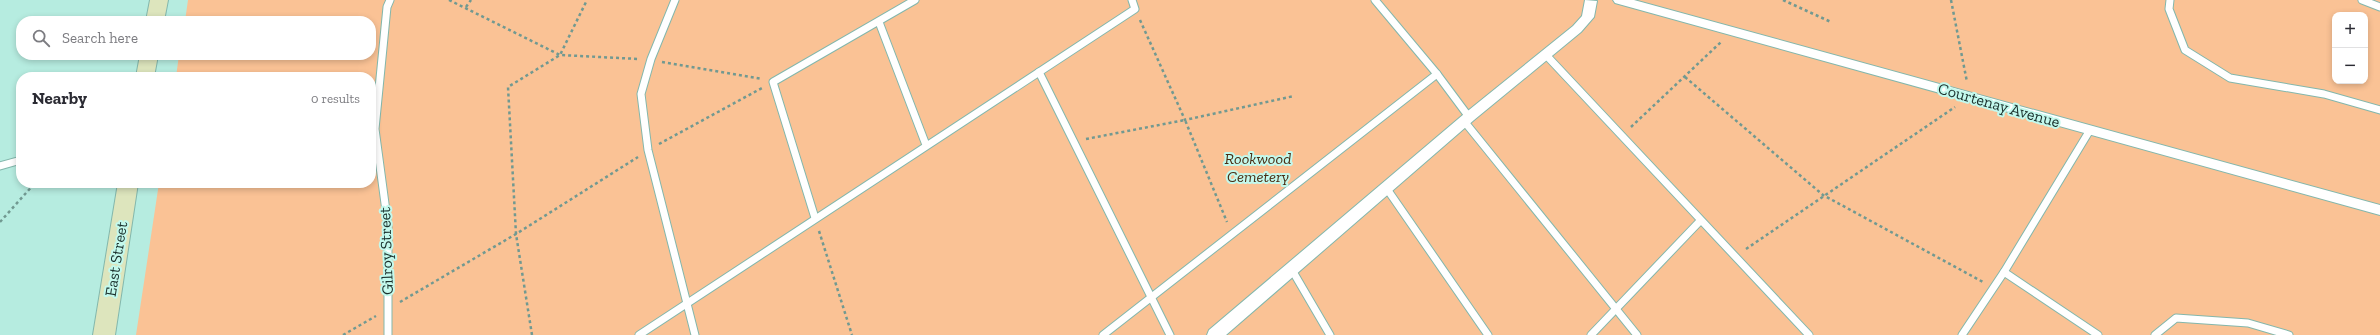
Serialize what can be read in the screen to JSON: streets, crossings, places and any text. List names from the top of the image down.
{
  "streets": {
    "main road": ["East Street"],
    "street": ["Courtenay Avenue"],
    "lane": ["Gilroy Street"]
  },
  "parks": ["Rookwood Cemetery"],
  "page": {
    "map_buttons": ["+", "−"],
    "search": "Search here",
    "heading": ["Nearby", "0 results"]
  }
}
